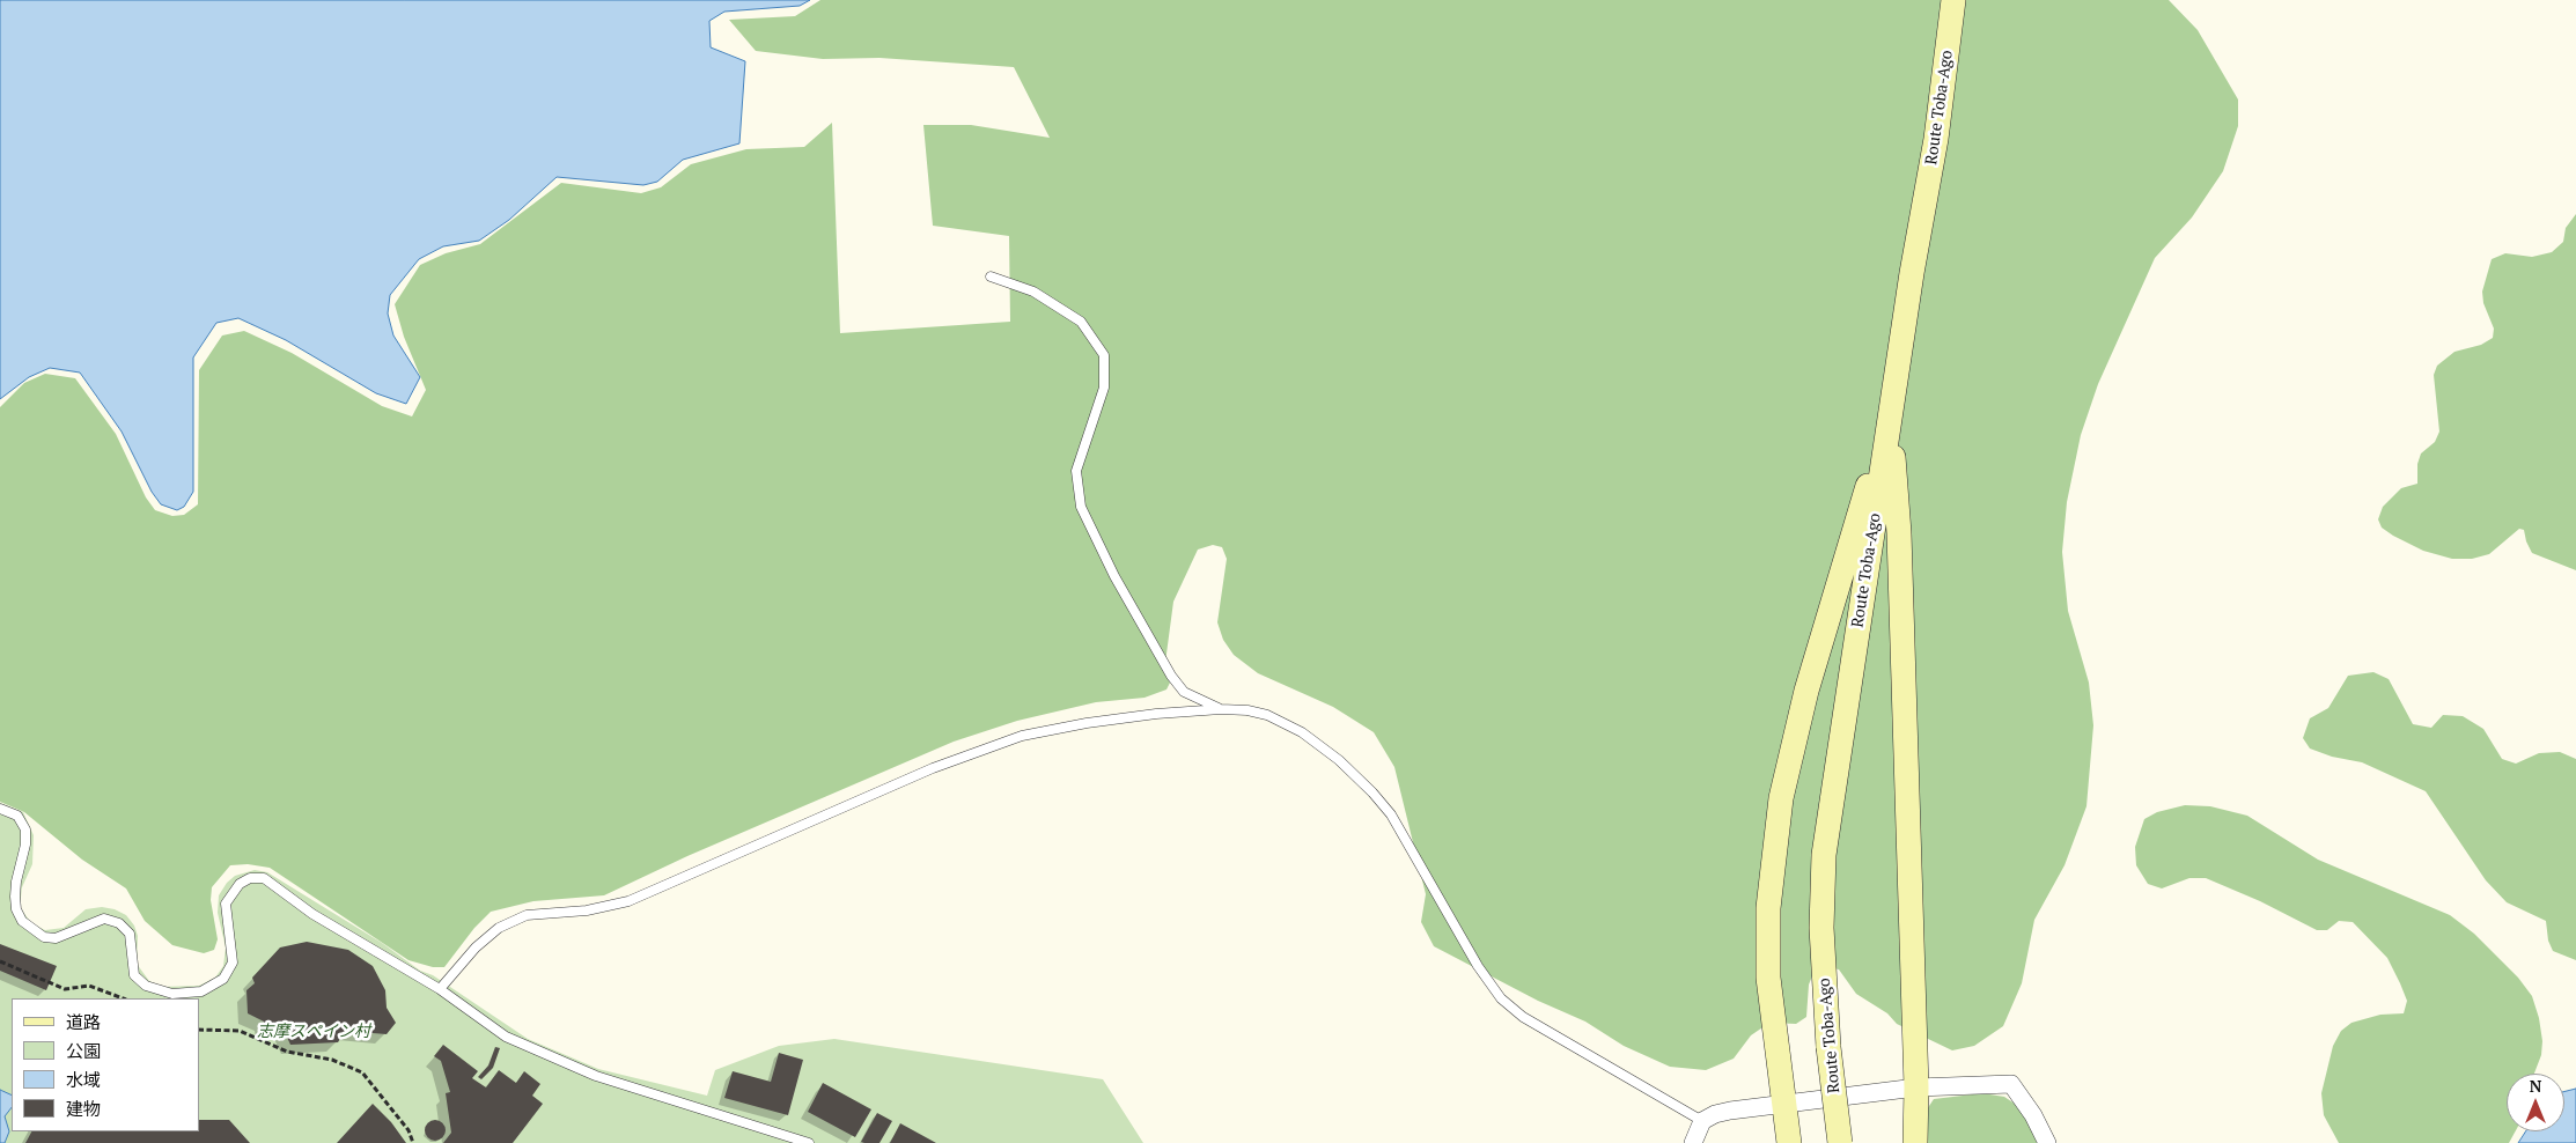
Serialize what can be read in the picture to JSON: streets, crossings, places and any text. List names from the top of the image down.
{
  "streets": {
    "main road": ["Route Toba-Ago"]
  },
  "parks": ["志摩スペイン村"],
  "legend": [
    "道路",
    "公園",
    "水域",
    "建物"
  ],
  "north": "top"
}
